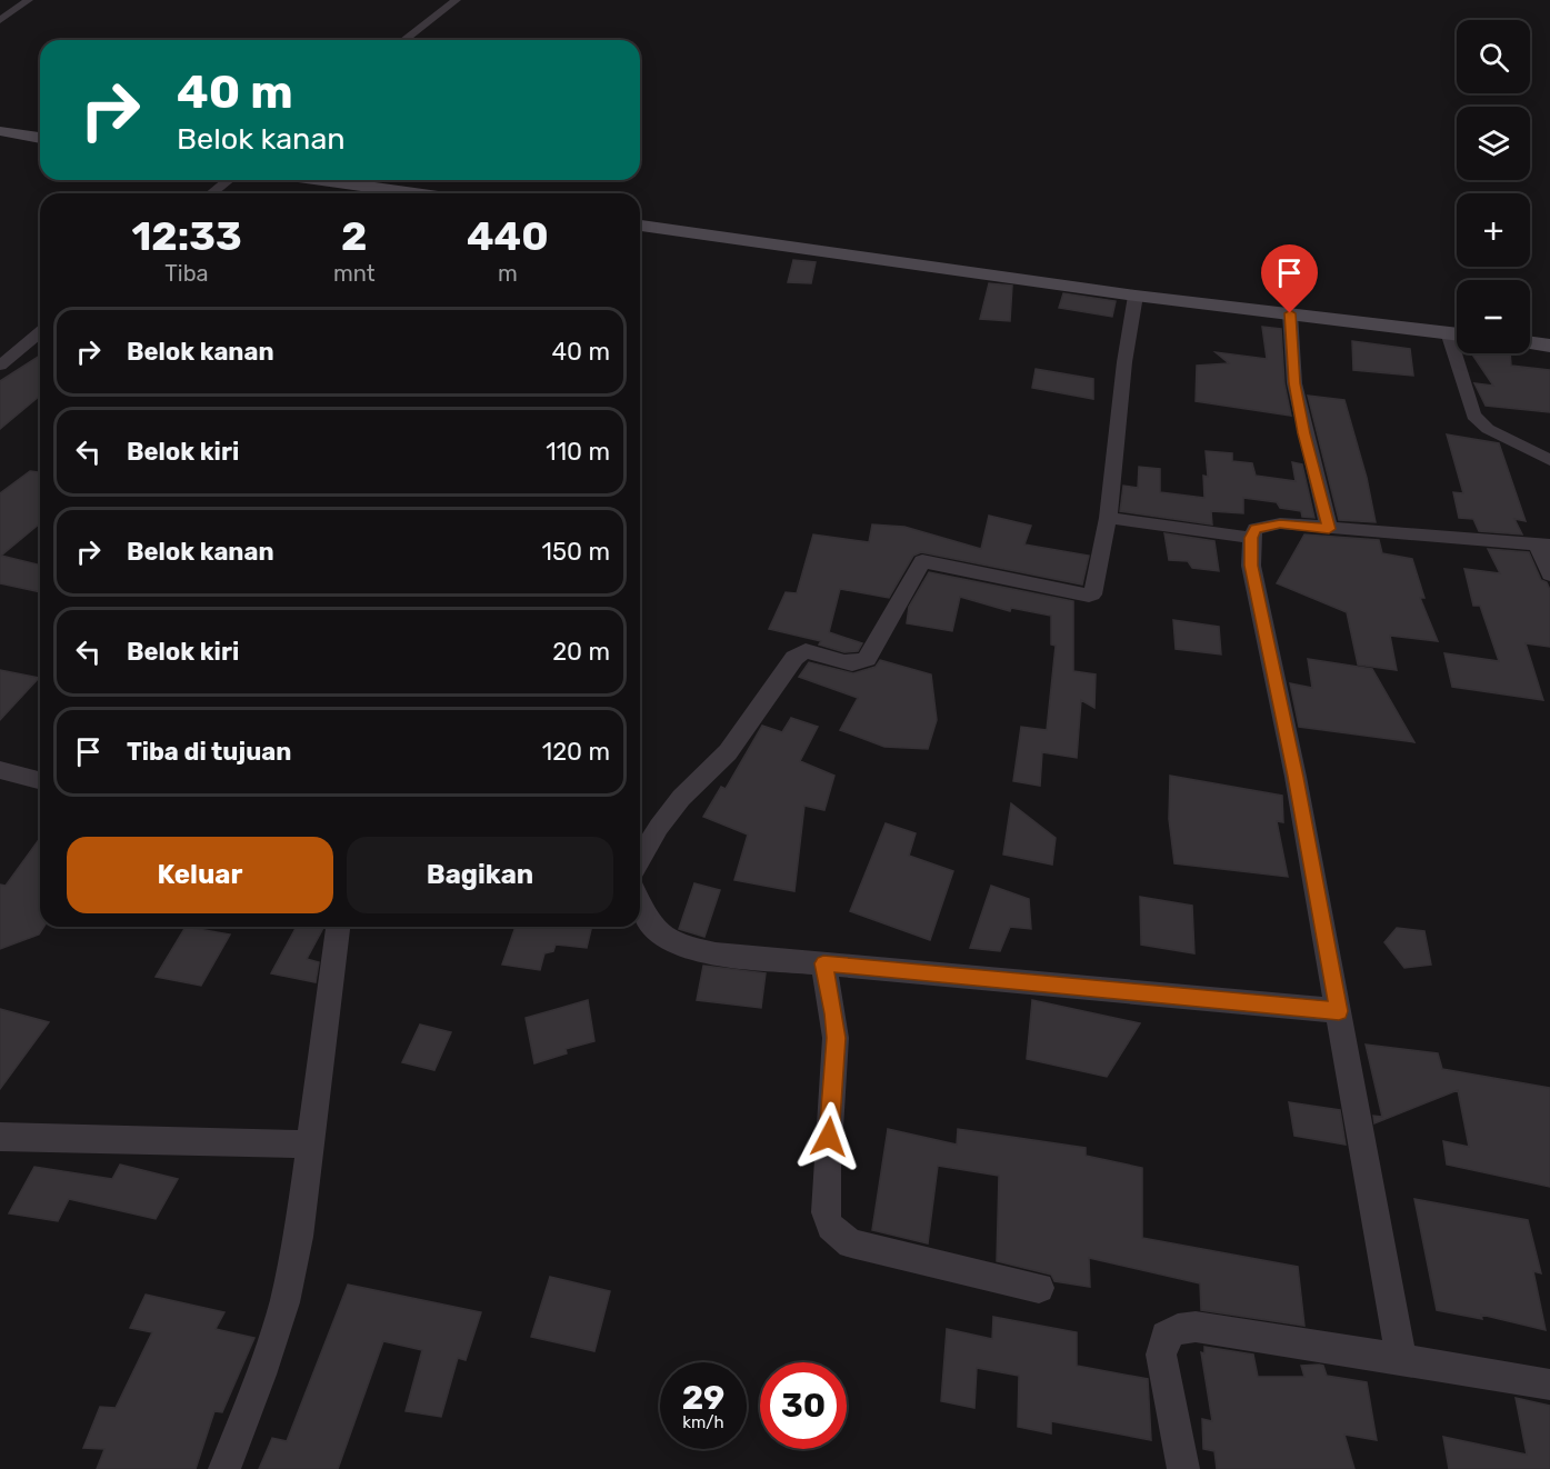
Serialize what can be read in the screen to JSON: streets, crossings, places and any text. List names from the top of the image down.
{
  "page": {
    "map_buttons": ["+", "−"],
    "turn": ["40 m", "Belok kanan"],
    "eta": [
      "12:33",
      "Tiba",
      "2",
      "mnt",
      "440",
      "m"
    ],
    "list": [
      {
        "name": "Belok kanan",
        "value": "40 m"
      },
      {
        "name": "Belok kiri",
        "value": "110 m"
      },
      {
        "name": "Belok kanan",
        "value": "150 m"
      },
      {
        "name": "Belok kiri",
        "value": "20 m"
      },
      {
        "name": "Tiba di tujuan",
        "value": "120 m"
      }
    ],
    "buttons": ["Keluar", "Bagikan"],
    "speed": "29 km/h",
    "limit": "30"
  }
}
